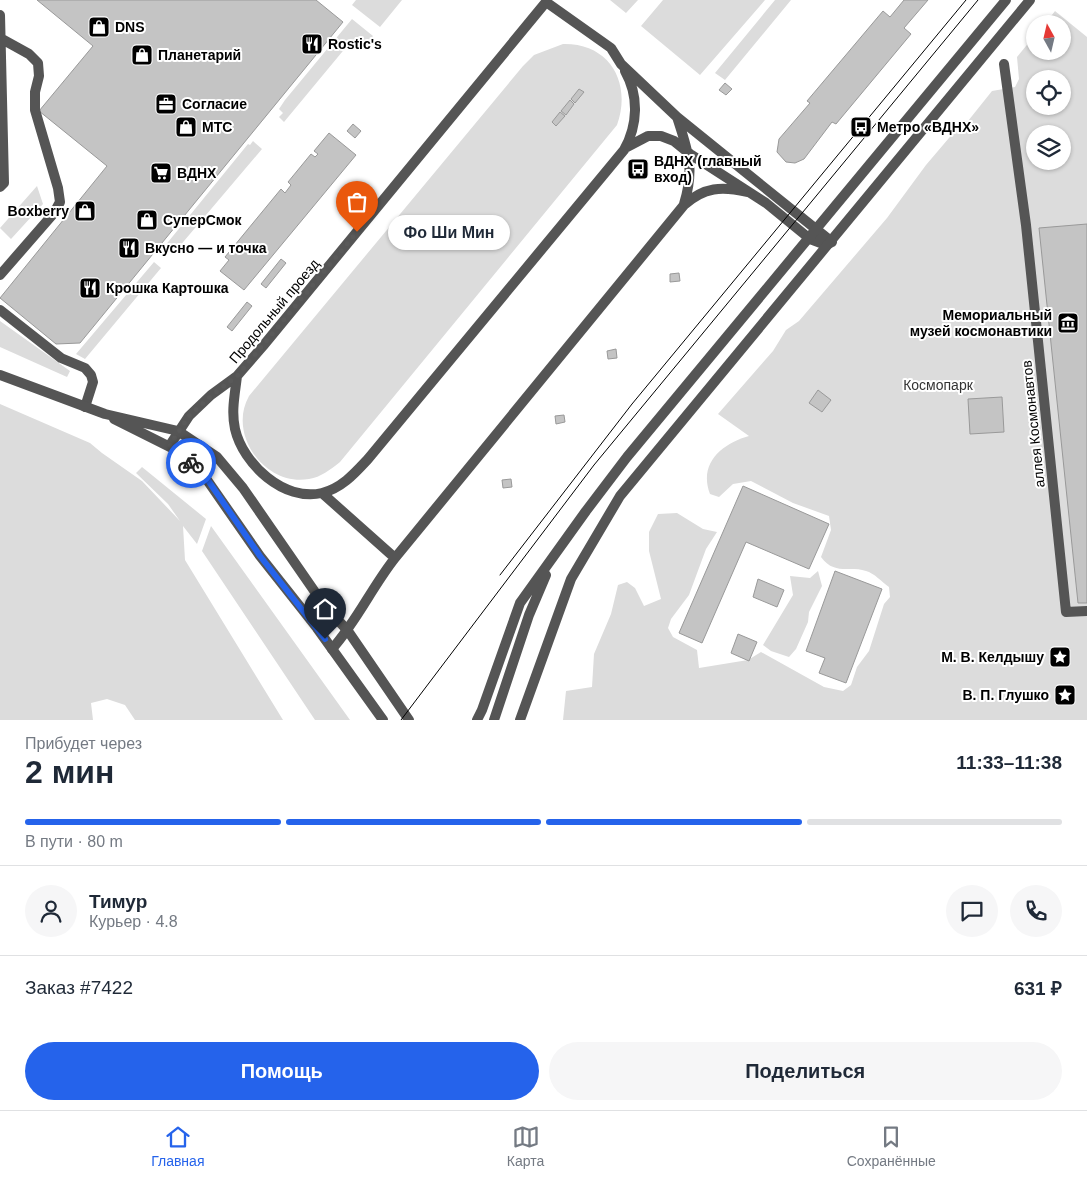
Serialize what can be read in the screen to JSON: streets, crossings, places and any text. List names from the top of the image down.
{
  "streets": {
    "street": ["Продольный проезд", "аллея Космонавтов"]
  },
  "parks": ["Космопарк"],
  "places": {
    "shop": [
      "DNS",
      "Планетарий",
      "МТС",
      "Boxberry",
      "СуперСмок"
    ],
    "restaurant": ["Rostic's", "Вкусно — и точка", "Крошка Картошка"],
    "office": ["Согласие"],
    "bus stop": ["Метро «ВДНХ»", "ВДНХ (главный вход)"],
    "supermarket": ["ВДНХ"],
    "other": ["Фо Ши Мин"],
    "museum": ["Мемориальный музей космонавтики"],
    "place": ["М. В. Келдышу", "В. П. Глушко"]
  },
  "north": "top",
  "page": {
    "bubble": "Фо Ши Мин",
    "heading": ["2 мин", "Прибудет через", "11:33–11:38"],
    "panel": [
      "Тимур",
      "Курьер · 4.8",
      "Заказ #7422",
      "631 ₽"
    ],
    "bar": "В пути · 80 m",
    "buttons": ["Помощь", "Поделиться"],
    "tabs": ["Главная", "Карта", "Сохранённые"]
  }
}
